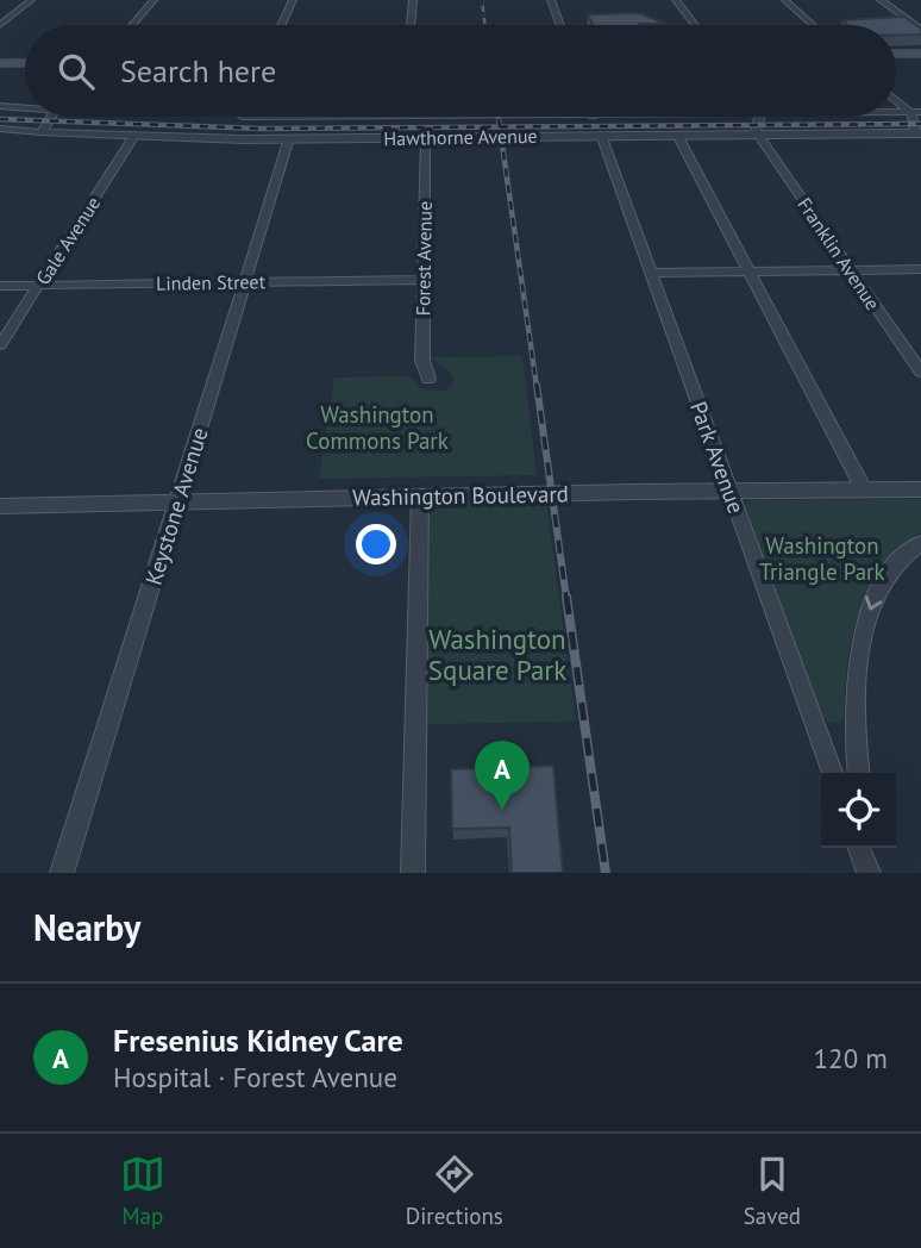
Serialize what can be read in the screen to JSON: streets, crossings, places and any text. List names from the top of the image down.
{
  "streets": {
    "street": [
      "Hawthorne Avenue",
      "Gale Avenue",
      "Franklin Avenue",
      "Forest Avenue",
      "Linden Street",
      "Park Avenue",
      "Washington Boulevard",
      "Keystone Avenue"
    ]
  },
  "crossings": [
    ["Hawthorne Avenue", "Gale Avenue"],
    ["Hawthorne Avenue", "Franklin Avenue"],
    ["Hawthorne Avenue", "Forest Avenue"],
    ["Hawthorne Avenue", "Park Avenue"],
    ["Hawthorne Avenue", "Keystone Avenue"],
    ["Gale Avenue", "Linden Street"],
    ["Forest Avenue", "Linden Street"],
    ["Linden Street", "Keystone Avenue"],
    ["Park Avenue", "Washington Boulevard"],
    ["Washington Boulevard", "Keystone Avenue"]
  ],
  "parks": ["Washington Commons Park", "Washington Triangle Park", "Washington Square Park"],
  "page": {
    "search": "Search here",
    "pins": "A",
    "heading": "Nearby",
    "list": [
      {
        "mark": "A",
        "name": "Fresenius Kidney Care",
        "note": "Hospital · Forest Avenue",
        "value": "120 m"
      }
    ],
    "nav": ["Map", "Directions", "Saved"]
  }
}
